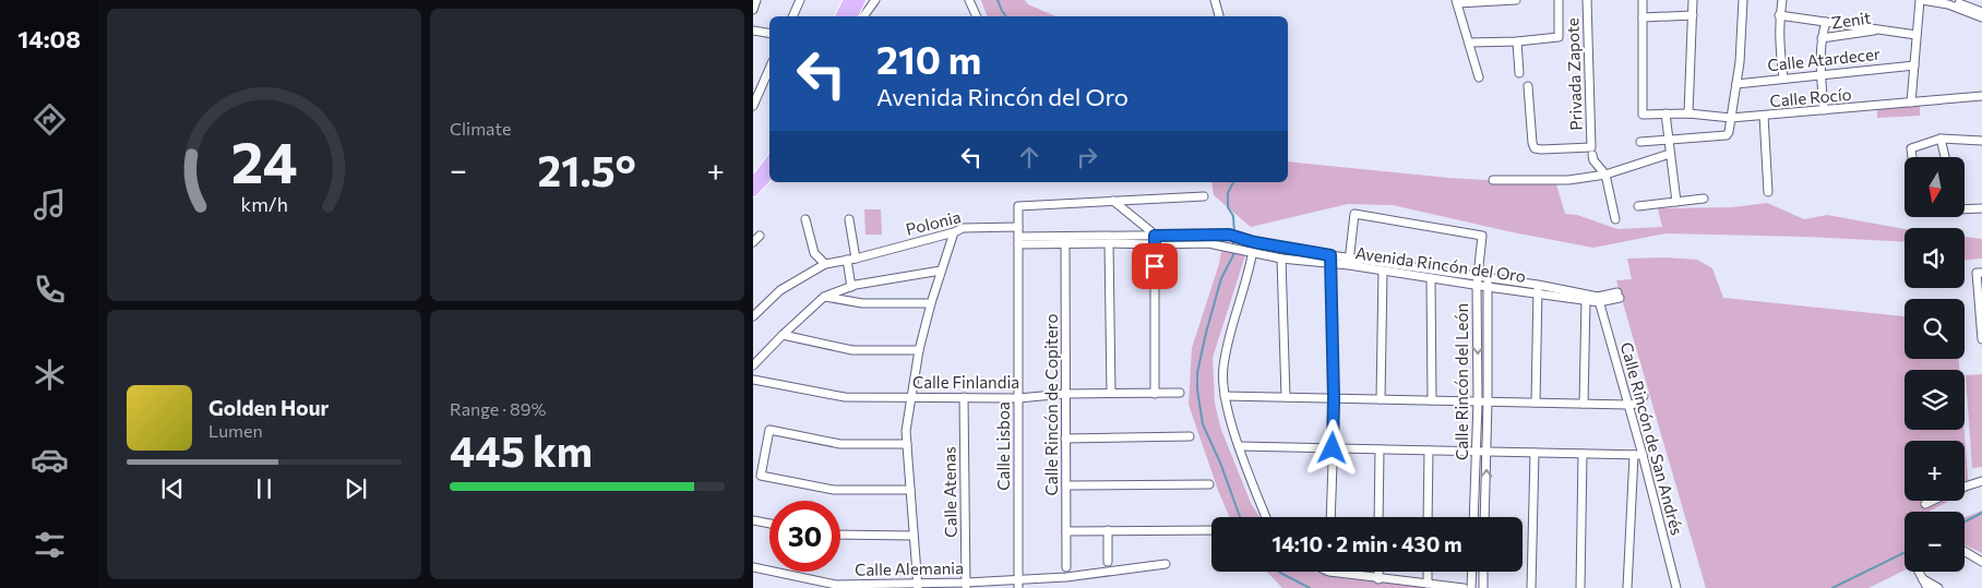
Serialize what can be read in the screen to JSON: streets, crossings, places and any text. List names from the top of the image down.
{
  "streets": {
    "street": [
      "Zenit",
      "Calle Atardecer",
      "Privada Zapote",
      "Calle Rocío",
      "Polonia",
      "Avenida Rincón del Oro",
      "Calle Finlandia",
      "Calle Rincón del León",
      "Calle Rincón de Copitero",
      "Calle Rincón de San Andrés",
      "Calle Lisboa",
      "Calle Atenas",
      "Calle Alemania"
    ]
  },
  "crossings": [
    ["Polonia", "Calle Lisboa"],
    ["Avenida Rincón del Oro", "Calle Rincón del León"],
    ["Avenida Rincón del Oro", "Calle Rincón de Copitero"],
    ["Avenida Rincón del Oro", "Calle Rincón de San Andrés"],
    ["Avenida Rincón del Oro", "Calle Lisboa"],
    ["Calle Finlandia", "Calle Rincón de Copitero"],
    ["Calle Finlandia", "Calle Lisboa"],
    ["Calle Finlandia", "Calle Atenas"],
    ["Calle Lisboa", "Calle Alemania"],
    ["Calle Atenas", "Calle Alemania"]
  ],
  "north": "bottom",
  "page": {
    "tabs": "14:08",
    "tile": [
      "Climate",
      ["Range · 89%", "445 km"]
    ],
    "turn": ["210 m", "Avenida Rincón del Oro"],
    "heat": ["−", "21.5°", "+"],
    "map_buttons": ["+", "−"],
    "song": ["Golden Hour", "Lumen"],
    "limit": "30",
    "trip": "14:10 · 2 min · 430 m",
    "gauge": ["24", "km/h"]
  }
}
